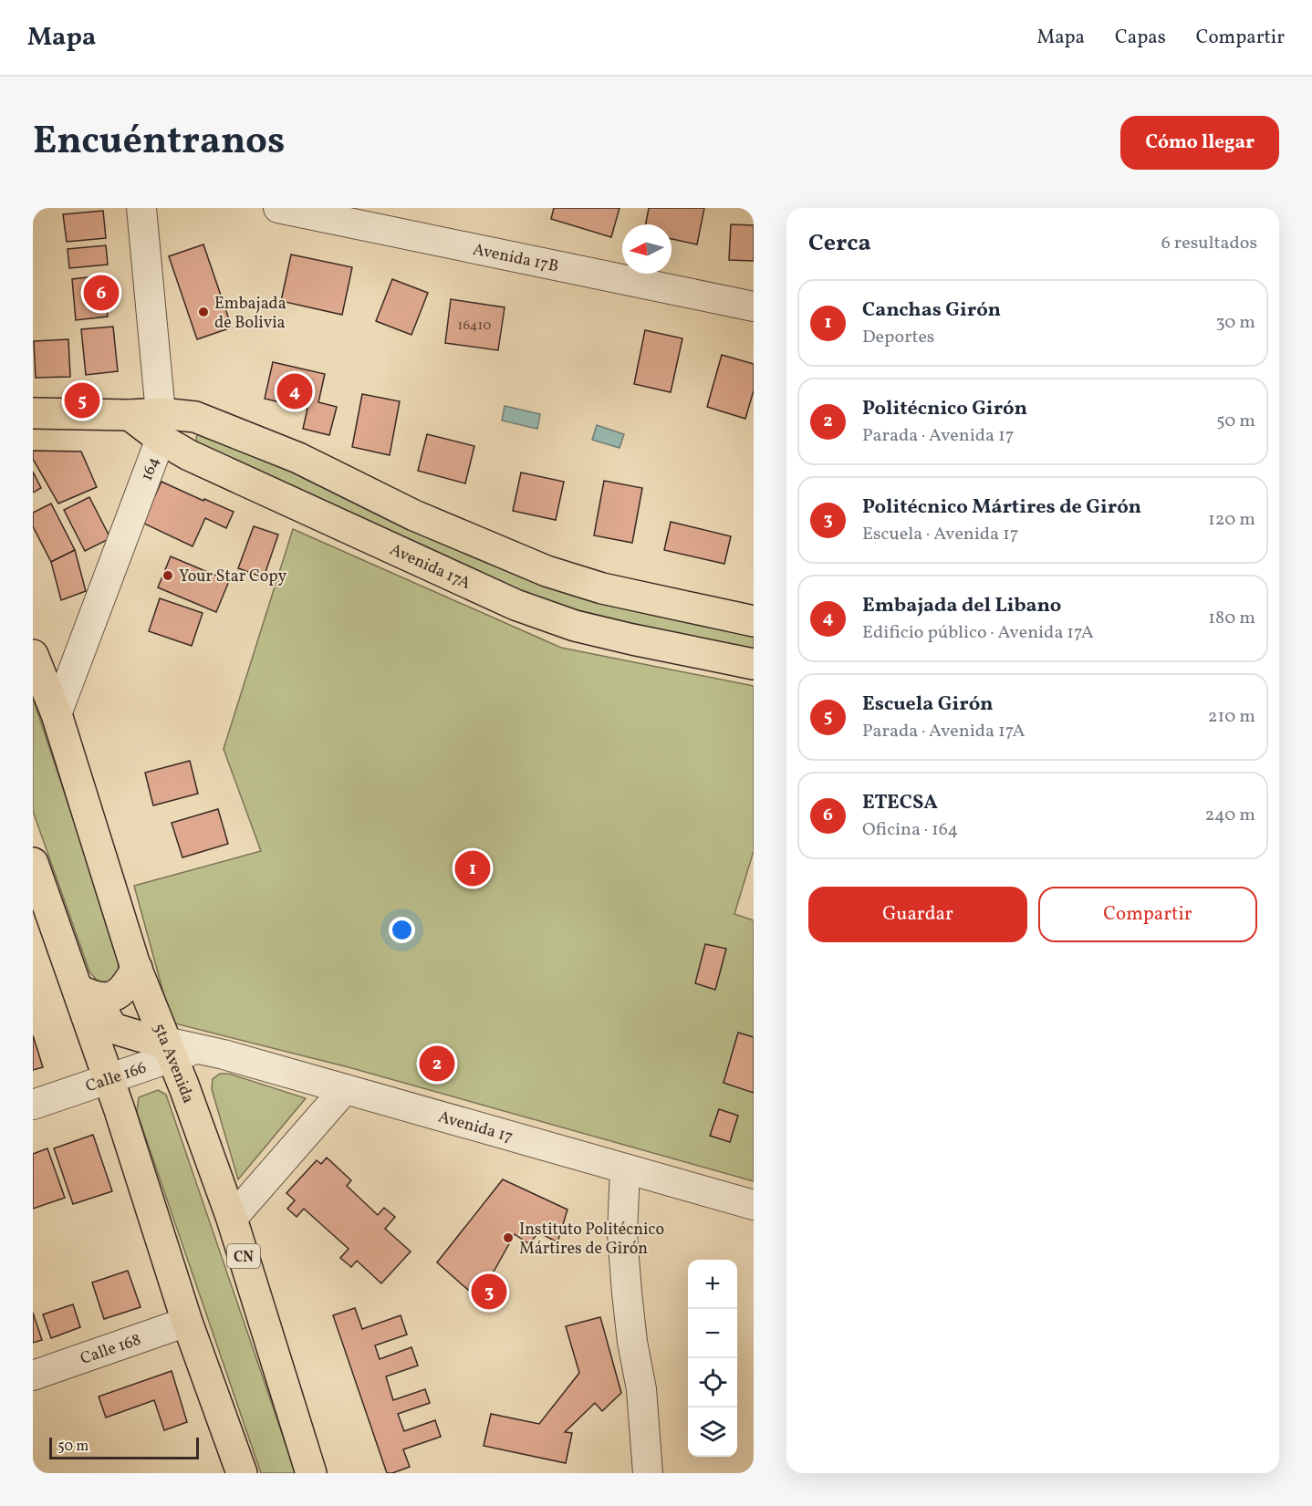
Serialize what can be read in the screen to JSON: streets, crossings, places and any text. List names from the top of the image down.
{
  "streets": {
    "main road": ["Avenida 17A", "5ta Avenida", "CN"],
    "street": [
      "Avenida 17B",
      "164",
      "Calle 166",
      "Avenida 17",
      "Calle 168"
    ]
  },
  "crossings": [
    ["164", "Avenida 17A"],
    ["164", "5ta Avenida"],
    ["5ta Avenida", "Calle 166"],
    ["5ta Avenida", "Avenida 17"],
    ["Calle 166", "Avenida 17"]
  ],
  "places": ["Embajada de Bolivia", "Your Star Copy", "Instituto Politécnico Mártires de Girón"],
  "house_numbers": ["16410"],
  "scale_bar": "50 m",
  "north": "left",
  "page": {
    "header": "Mapa",
    "nav": ["Mapa", "Capas", "Compartir"],
    "title": "Encuéntranos",
    "buttons": [
      "Cómo llegar",
      ["Guardar", "Compartir"]
    ],
    "heading": ["Cerca", "6 resultados"],
    "pins": [
      "6",
      "4",
      "5",
      "1",
      "2",
      "3"
    ],
    "list": [
      {
        "mark": "1",
        "name": "Canchas Girón",
        "note": "Deportes",
        "value": "30 m"
      },
      {
        "mark": "2",
        "name": "Politécnico Girón",
        "note": "Parada · Avenida 17",
        "value": "50 m"
      },
      {
        "mark": "3",
        "name": "Politécnico Mártires de Girón",
        "note": "Escuela · Avenida 17",
        "value": "120 m"
      },
      {
        "mark": "4",
        "name": "Embajada del Libano",
        "note": "Edificio público · Avenida 17A",
        "value": "180 m"
      },
      {
        "mark": "5",
        "name": "Escuela Girón",
        "note": "Parada · Avenida 17A",
        "value": "210 m"
      },
      {
        "mark": "6",
        "name": "ETECSA",
        "note": "Oficina · 164",
        "value": "240 m"
      }
    ],
    "map_buttons": ["+", "−"],
    "scale": "50 m"
  }
}
